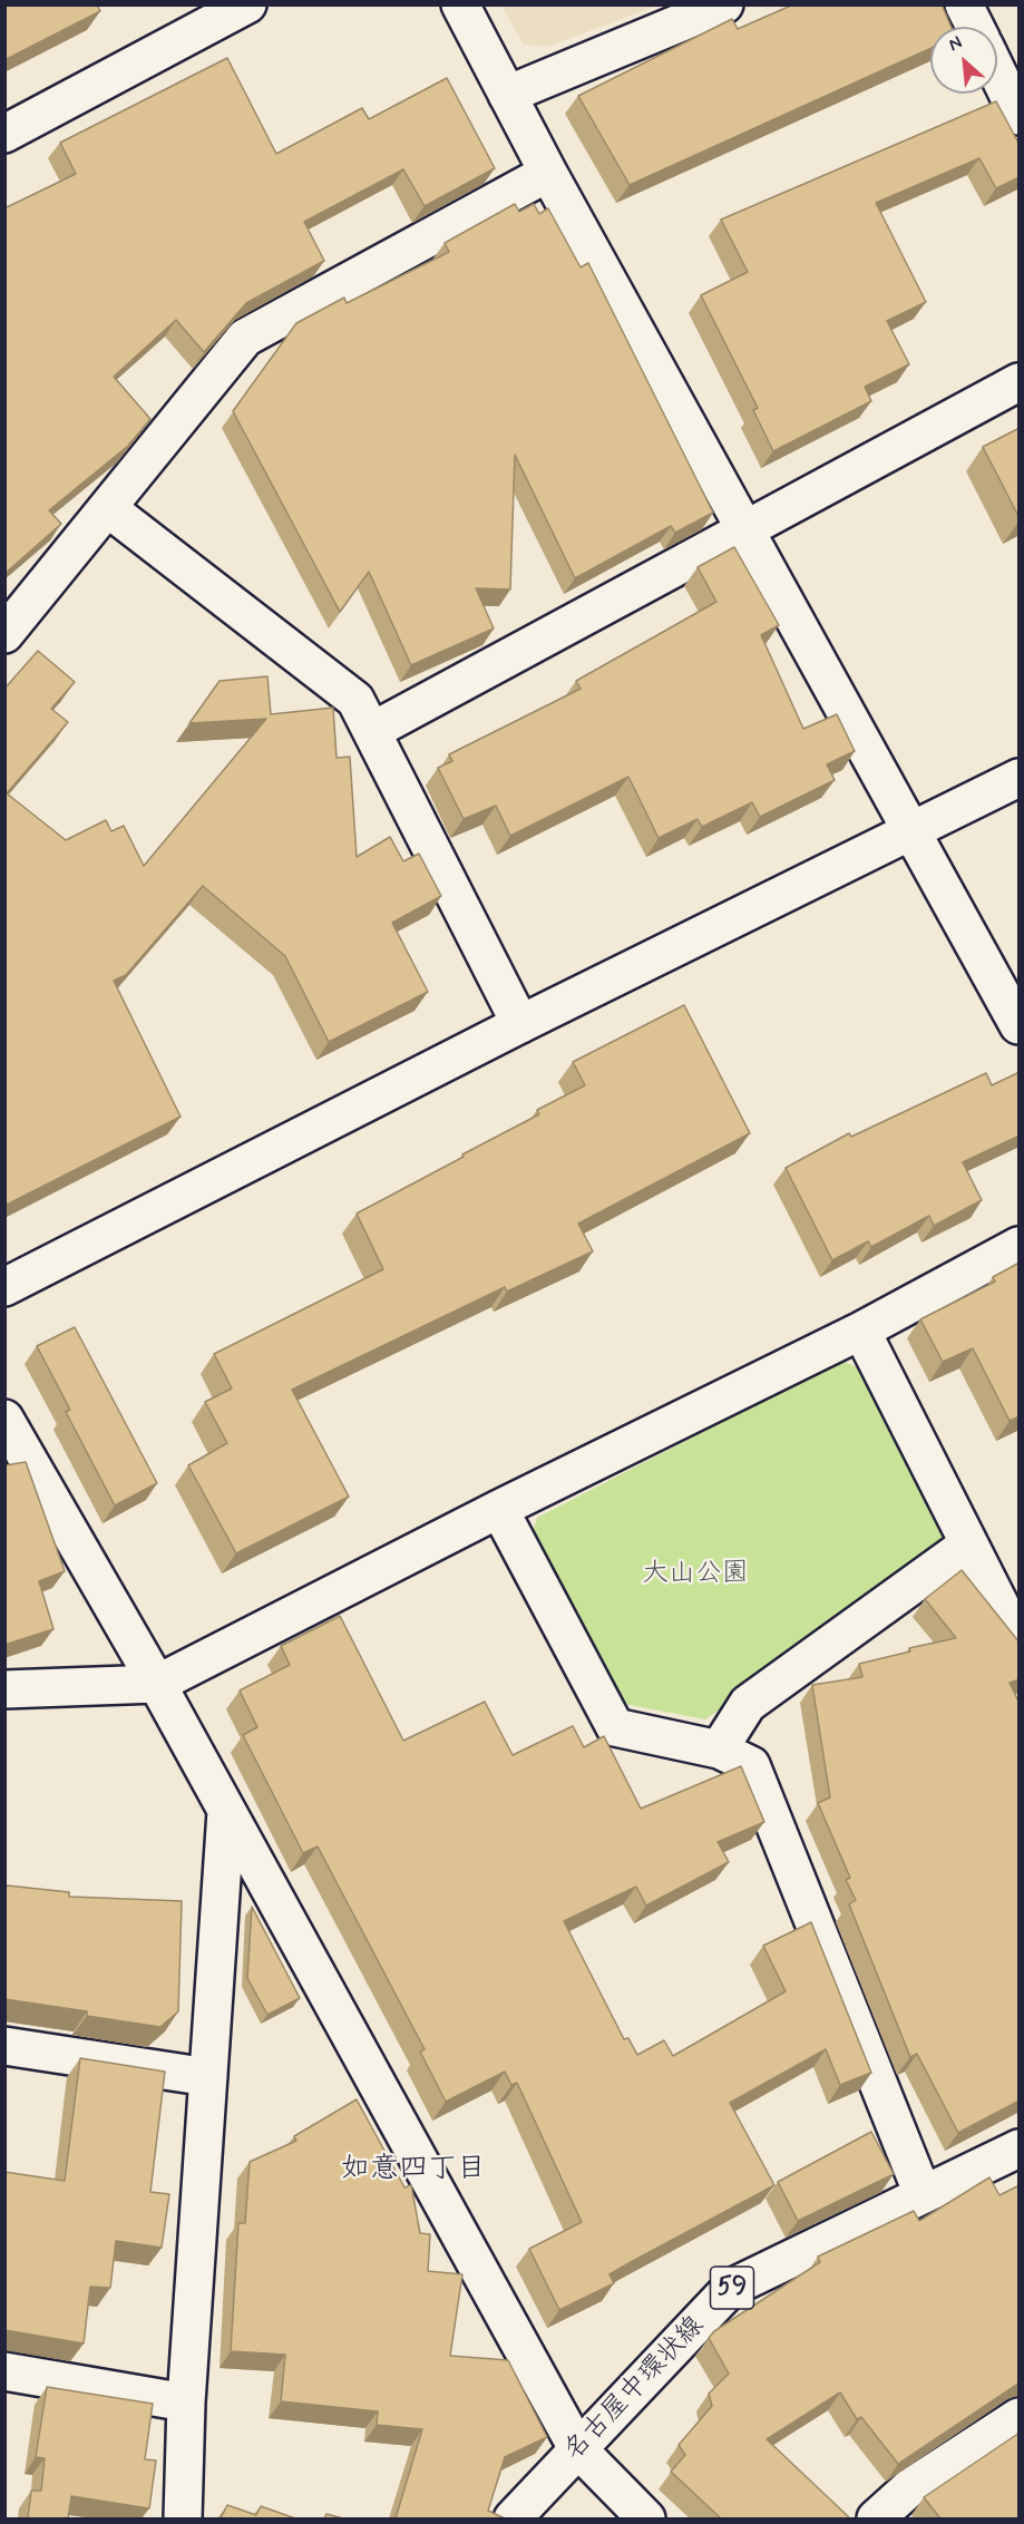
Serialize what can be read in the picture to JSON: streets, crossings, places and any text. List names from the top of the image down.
{
  "streets": {
    "street": ["59", "名古屋中環状線"]
  },
  "districts": ["如意四丁目"],
  "parks": ["大山公園"],
  "north": "top left"
}
